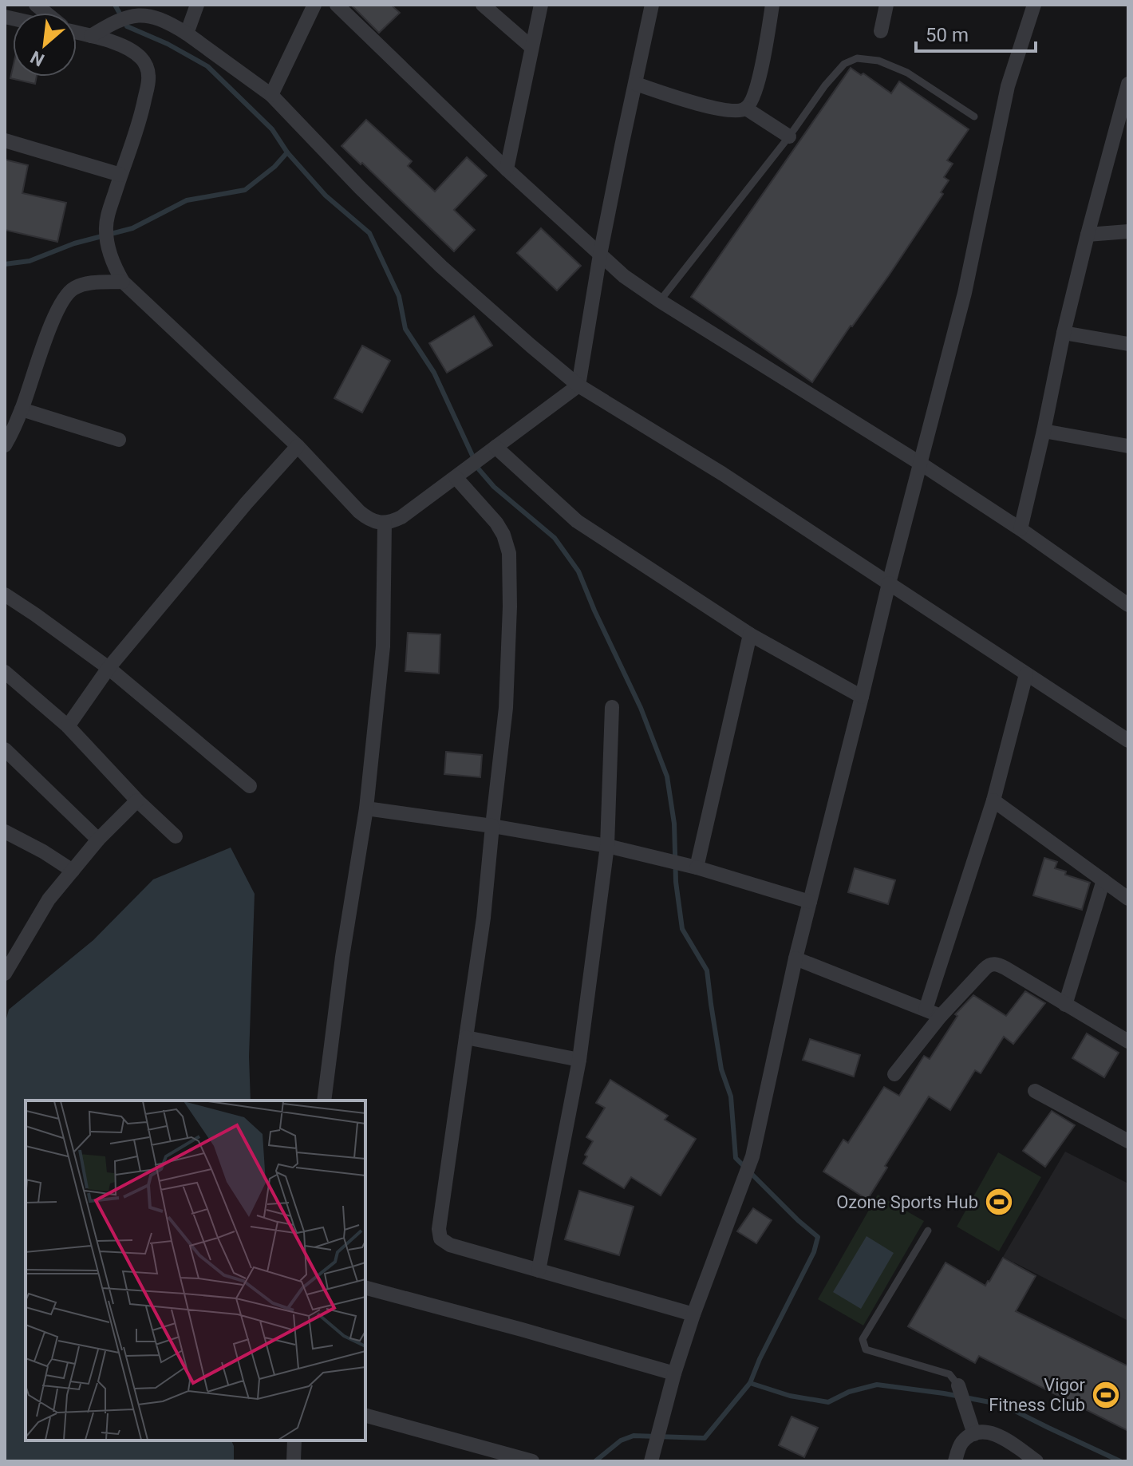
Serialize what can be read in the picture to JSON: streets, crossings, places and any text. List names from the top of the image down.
{
  "places": {
    "sports": ["Ozone Sports Hub", "Vigor Fitness Club"]
  },
  "scale_bar": "50 m",
  "north": "bottom left"
}
